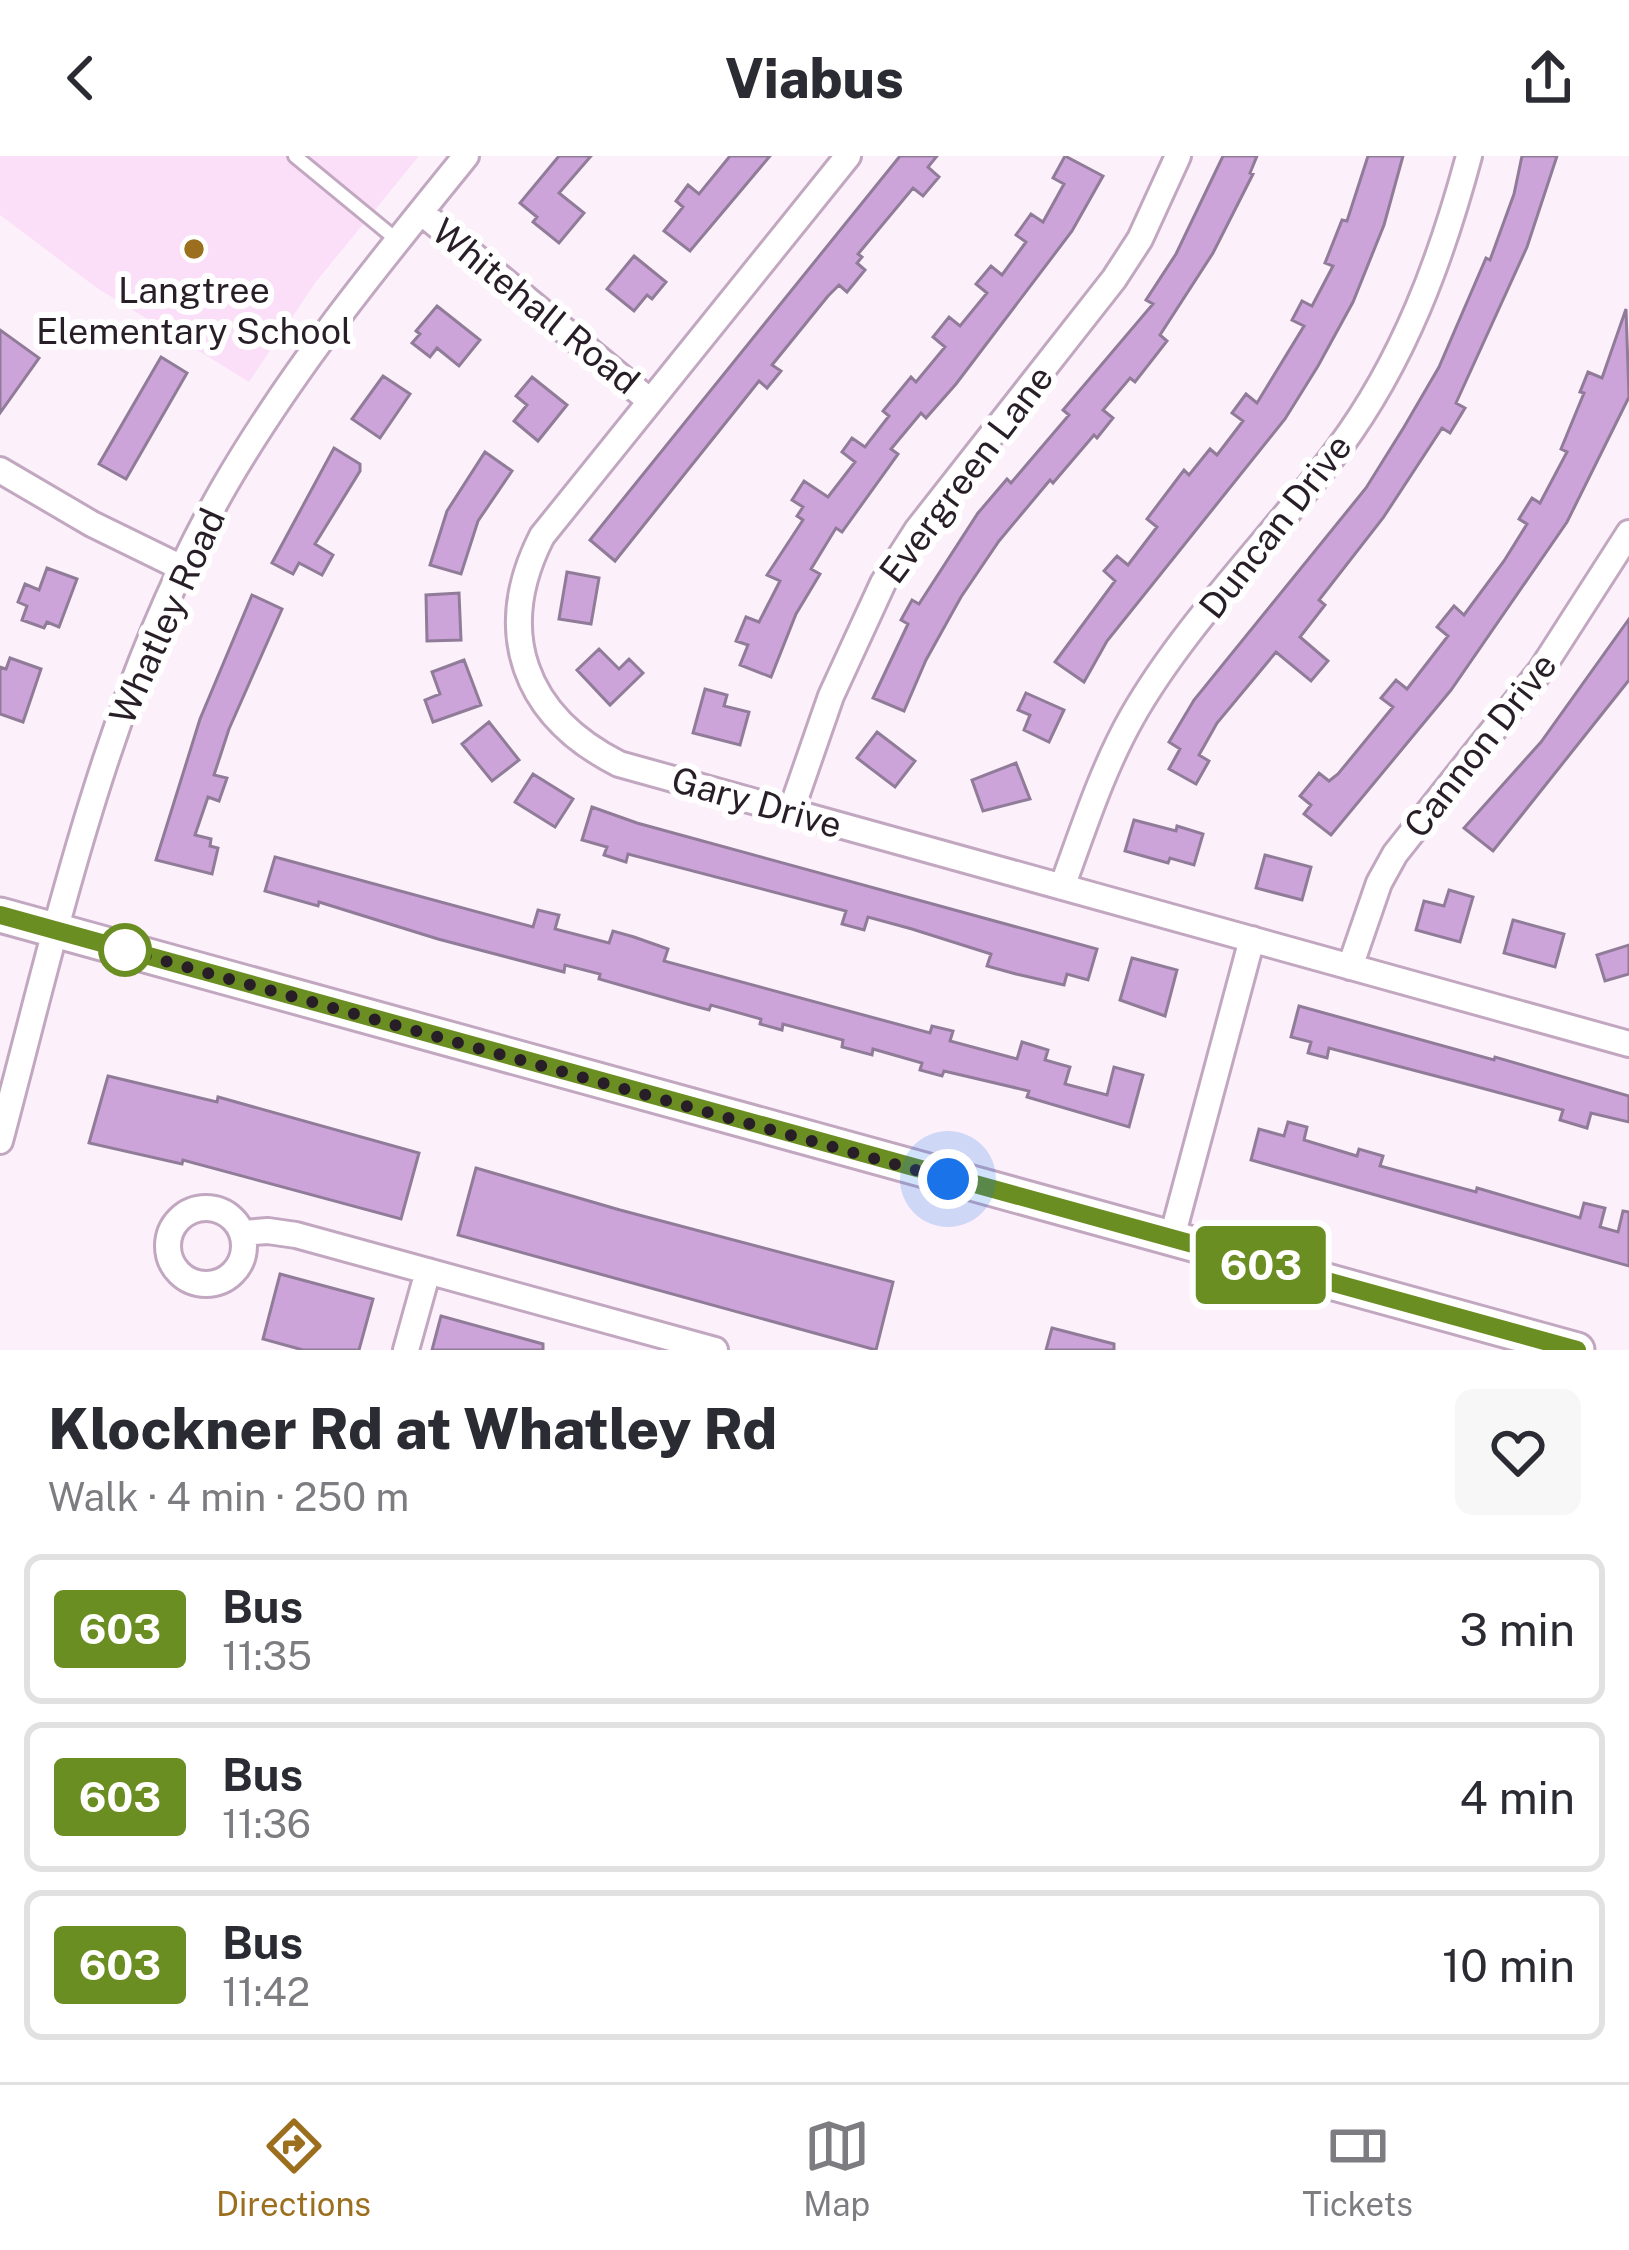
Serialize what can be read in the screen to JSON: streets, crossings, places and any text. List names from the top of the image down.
{
  "streets": {
    "street": [
      "Whitehall Road",
      "Evergreen Lane",
      "Duncan Drive",
      "Whatley Road",
      "Cannon Drive",
      "Gary Drive"
    ]
  },
  "crossings": [
    ["Whitehall Road", "Whatley Road"],
    ["Whitehall Road", "Gary Drive"],
    ["Evergreen Lane", "Gary Drive"],
    ["Duncan Drive", "Gary Drive"],
    ["Cannon Drive", "Gary Drive"]
  ],
  "places": ["Langtree Elementary School"],
  "lines": ["bus line 603"],
  "page": {
    "header": "Viabus",
    "on_map": "603",
    "heading": ["Klockner Rd at Whatley Rd", "Walk · 4 min · 250 m"],
    "list": [
      {
        "mark": "603",
        "name": "Bus",
        "note": "11:35",
        "value": "3 min"
      },
      {
        "mark": "603",
        "name": "Bus",
        "note": "11:36",
        "value": "4 min"
      },
      {
        "mark": "603",
        "name": "Bus",
        "note": "11:42",
        "value": "10 min"
      }
    ],
    "tabs": ["Directions", "Map", "Tickets"]
  }
}
